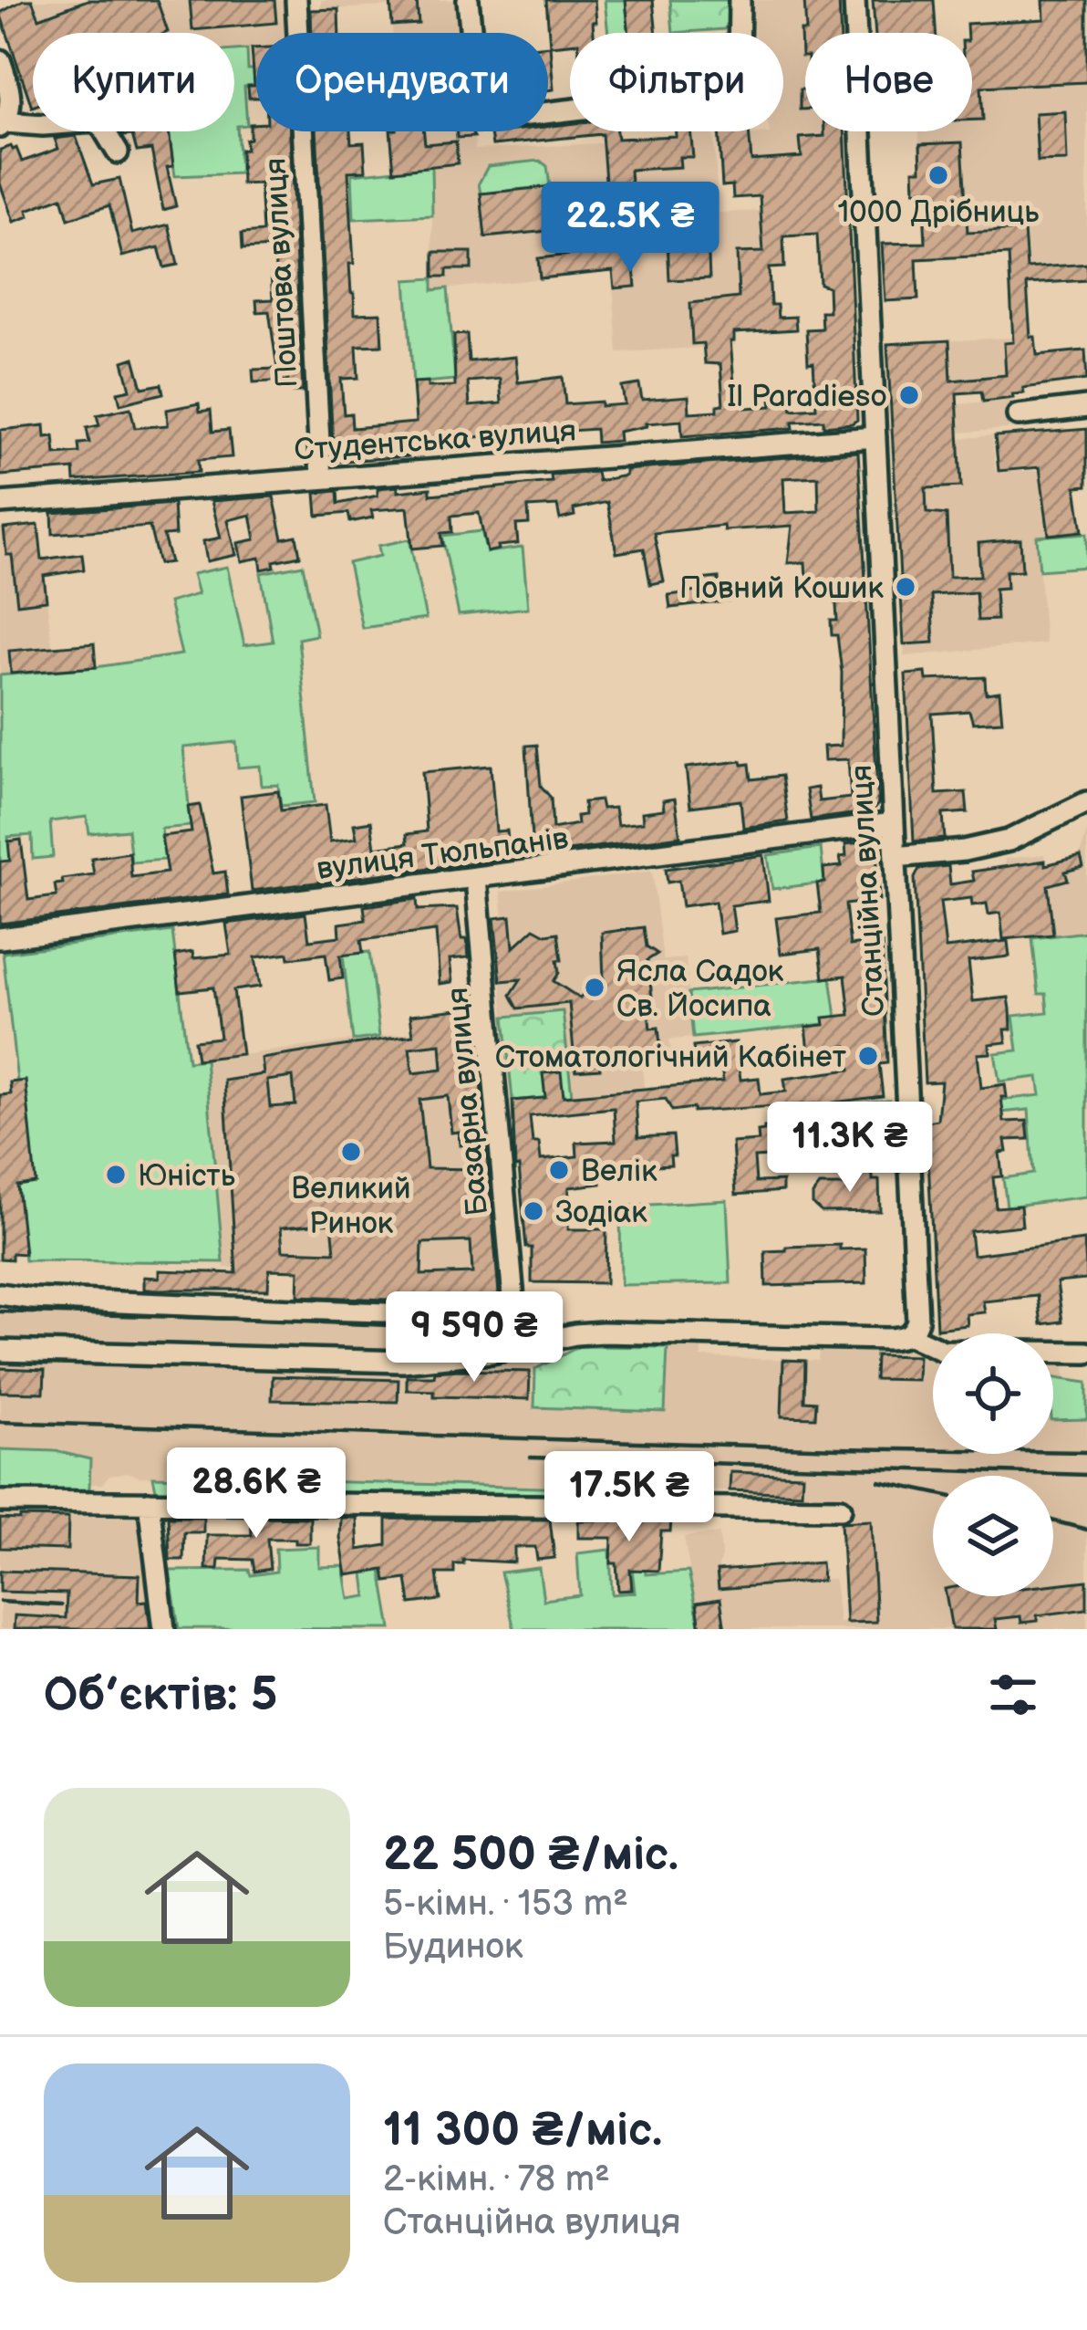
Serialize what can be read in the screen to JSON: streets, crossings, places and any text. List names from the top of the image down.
{
  "streets": {
    "street": [
      "Поштова вулиця",
      "Студентська вулиця",
      "вулиця Тюльпанів",
      "Станційна вулиця",
      "Базарна вулиця"
    ]
  },
  "crossings": [
    ["Поштова вулиця", "Студентська вулиця"],
    ["Студентська вулиця", "Станційна вулиця"],
    ["вулиця Тюльпанів", "Станційна вулиця"],
    ["вулиця Тюльпанів", "Базарна вулиця"]
  ],
  "places": [
    "1000 Дрібниць",
    "Il Paradieso",
    "Повний Кошик",
    "Ясла Садок Св. Йосипа",
    "Стоматологічний Кабінет",
    "Великий Ринок",
    "Велік",
    "Юність",
    "Зодіак"
  ],
  "page": {
    "chip": [
      "Купити",
      "Орендувати",
      "Фільтри",
      "Нове"
    ],
    "price": [
      "22.5K ₴",
      "11.3K ₴",
      "9 590 ₴",
      "28.6K ₴",
      "17.5K ₴"
    ],
    "heading": "Об’єктів: 5",
    "list": [
      {
        "name": "22 500 ₴/міс.",
        "note": "5-кімн. · 153 m² · Будинок"
      },
      {
        "name": "11 300 ₴/міс.",
        "note": "2-кімн. · 78 m² · Станційна вулиця"
      }
    ]
  }
}
